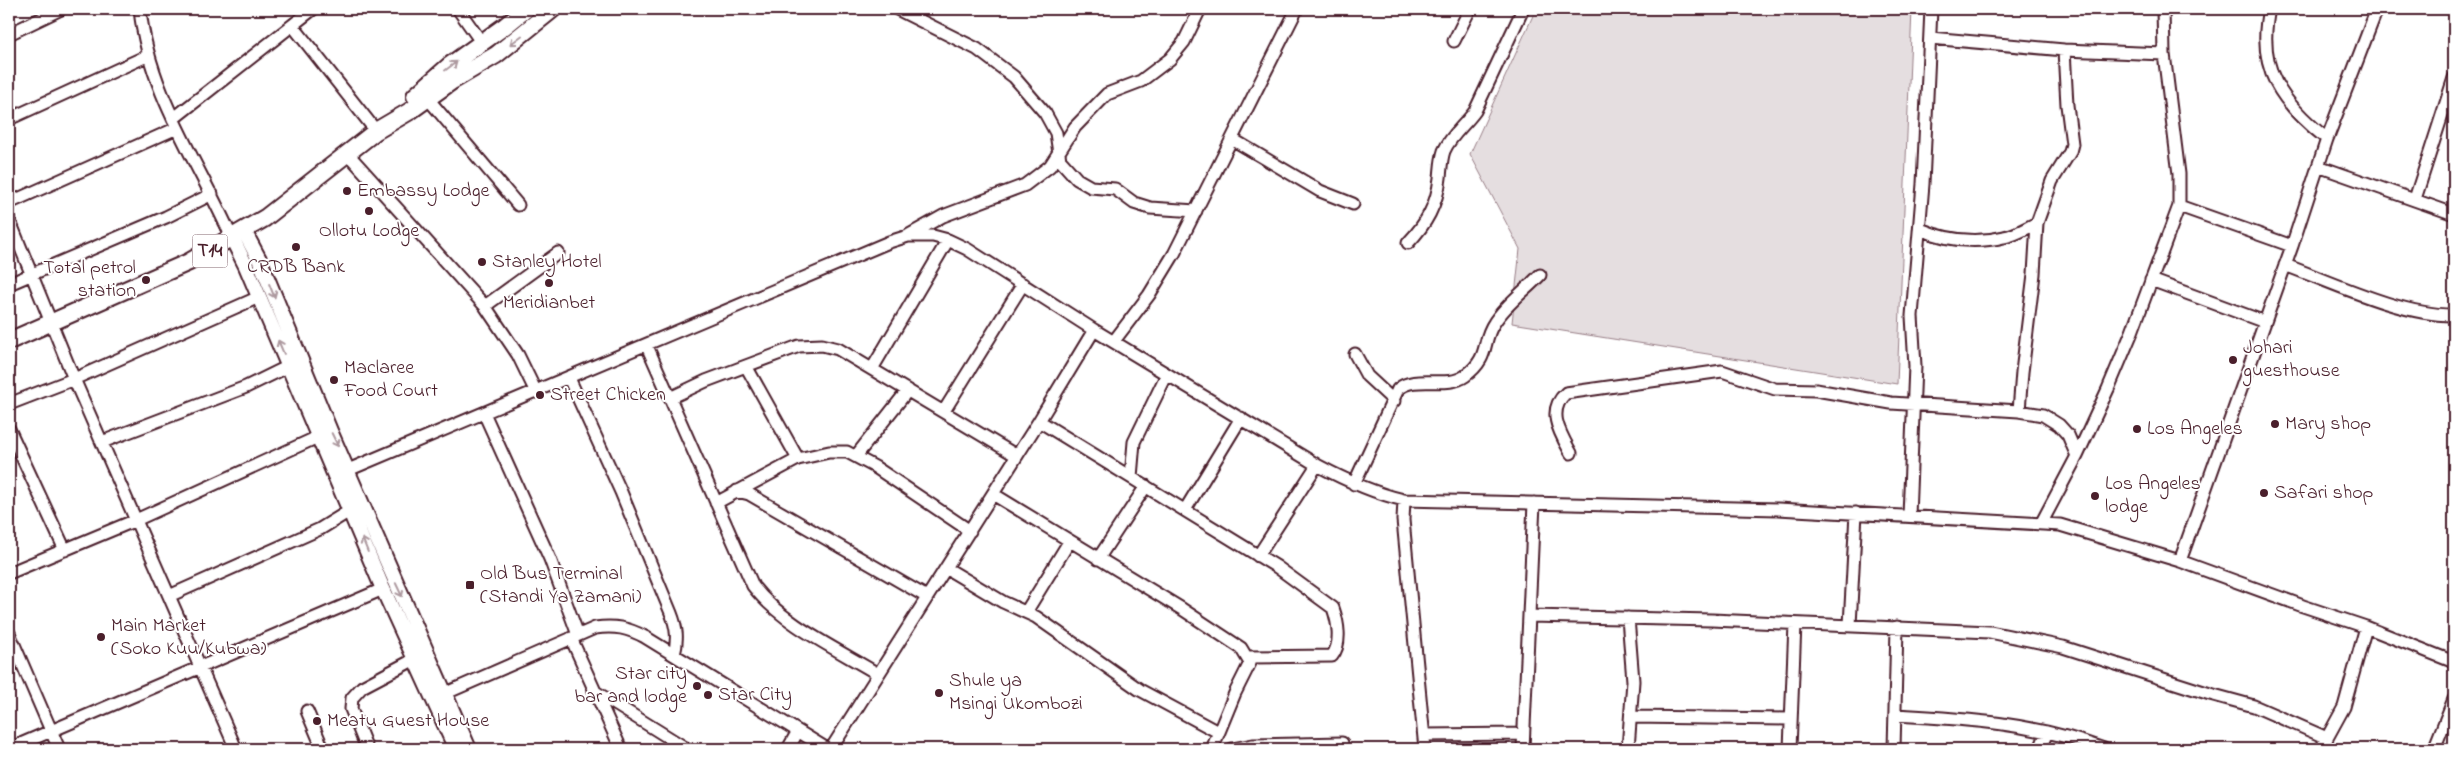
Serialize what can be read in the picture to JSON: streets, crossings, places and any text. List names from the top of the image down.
{
  "streets": {
    "highway": ["T14"]
  },
  "places": {
    "other": [
      "Embassy Lodge",
      "Ollotu Lodge",
      "CRDB Bank",
      "Stanley Hotel",
      "Total petrol station",
      "Meridianbet",
      "Johari guesthouse",
      "Maclaree Food Court",
      "Street Chicken",
      "Mary shop",
      "Los Angeles",
      "Safari shop",
      "Los Angeles lodge",
      "Main Market (Soko Kuu/Kubwa)",
      "Star city bar and lodge",
      "Shule ya Msingi Ukombozi",
      "Star City",
      "Meatu Guest House"
    ],
    "transit": ["Old Bus Terminal (Standi Ya Zamani)"]
  }
}
